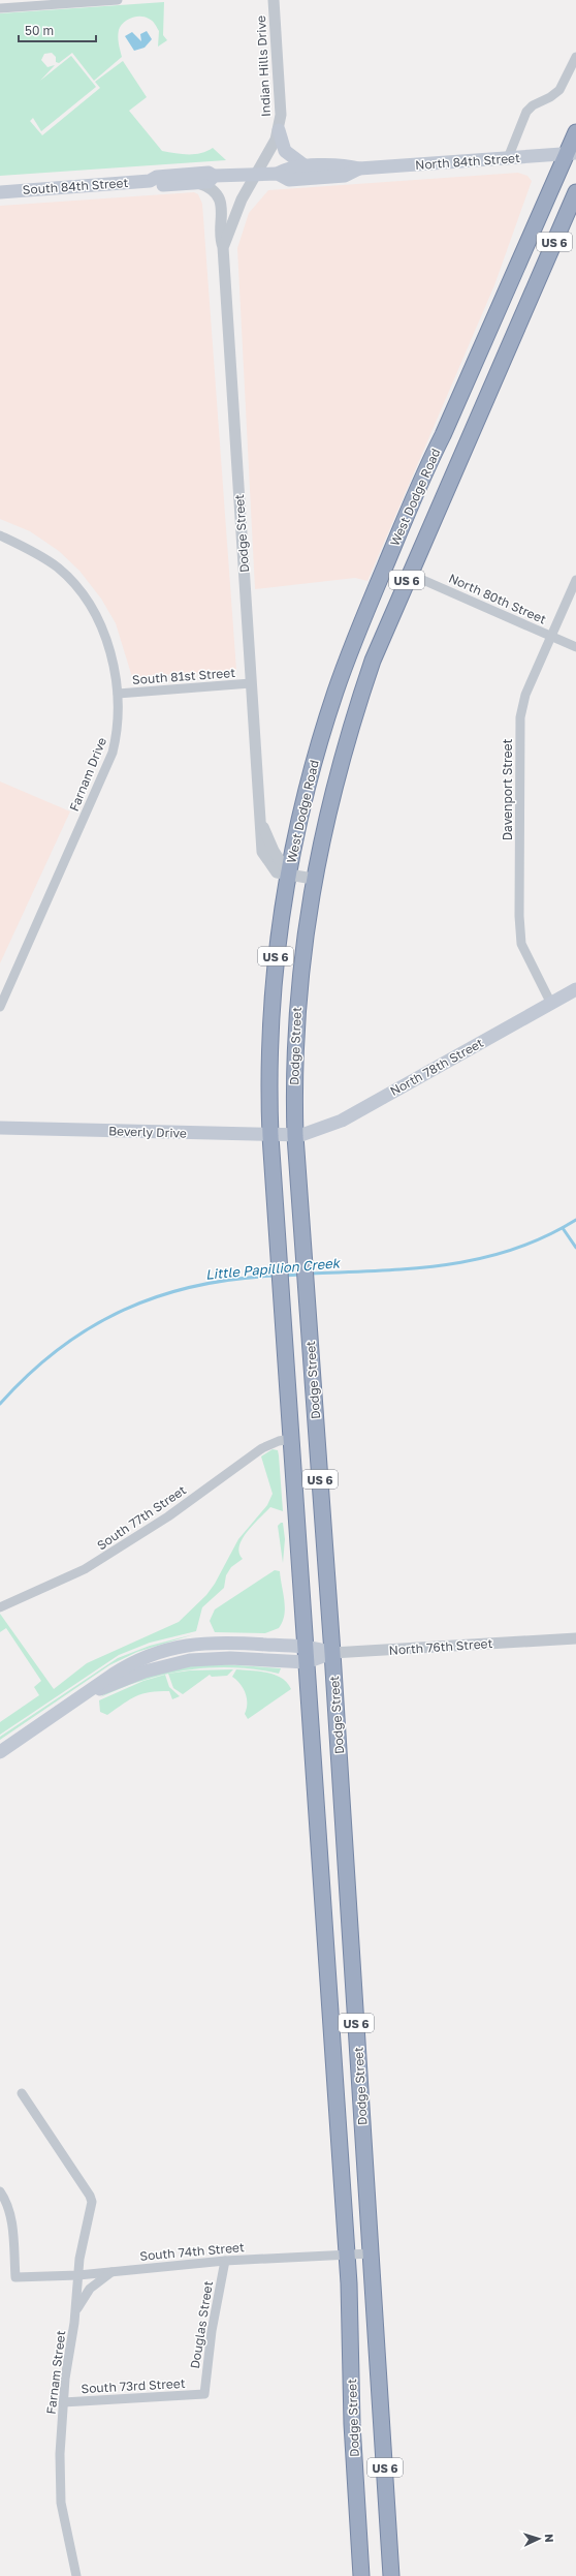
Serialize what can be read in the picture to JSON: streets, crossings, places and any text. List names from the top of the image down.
{
  "streets": {
    "highway": ["US 6", "West Dodge Road", "Dodge Street"],
    "main road": [
      "North 84th Street",
      "South 84th Street",
      "North 78th Street",
      "Beverly Drive",
      "North 76th Street"
    ],
    "street": [
      "Indian Hills Drive",
      "North 80th Street",
      "South 81st Street",
      "Farnam Drive",
      "Davenport Street",
      "South 77th Street",
      "South 74th Street",
      "Douglas Street",
      "Farnam Street",
      "South 73rd Street"
    ]
  },
  "crossings": [
    ["Indian Hills Drive", "North 84th Street"],
    ["Indian Hills Drive", "Dodge Street"],
    ["North 84th Street", "South 84th Street"],
    ["North 84th Street", "West Dodge Road"],
    ["North 84th Street", "Dodge Street"],
    ["South 84th Street", "Dodge Street"],
    ["West Dodge Road", "Dodge Street"],
    ["West Dodge Road", "North 80th Street"],
    ["Dodge Street", "South 81st Street"],
    ["Dodge Street", "North 78th Street"],
    ["Dodge Street", "Beverly Drive"],
    ["Dodge Street", "South 77th Street"],
    ["Dodge Street", "North 76th Street"],
    ["Dodge Street", "South 74th Street"],
    ["North 80th Street", "Davenport Street"],
    ["South 81st Street", "Farnam Drive"],
    ["Davenport Street", "North 78th Street"],
    ["North 78th Street", "Beverly Drive"],
    ["South 74th Street", "Douglas Street"],
    ["South 74th Street", "Farnam Street"],
    ["Douglas Street", "South 73rd Street"],
    ["Farnam Street", "South 73rd Street"]
  ],
  "water": ["Little Papillion Creek"],
  "scale_bar": "50 m",
  "north": "right"
}
